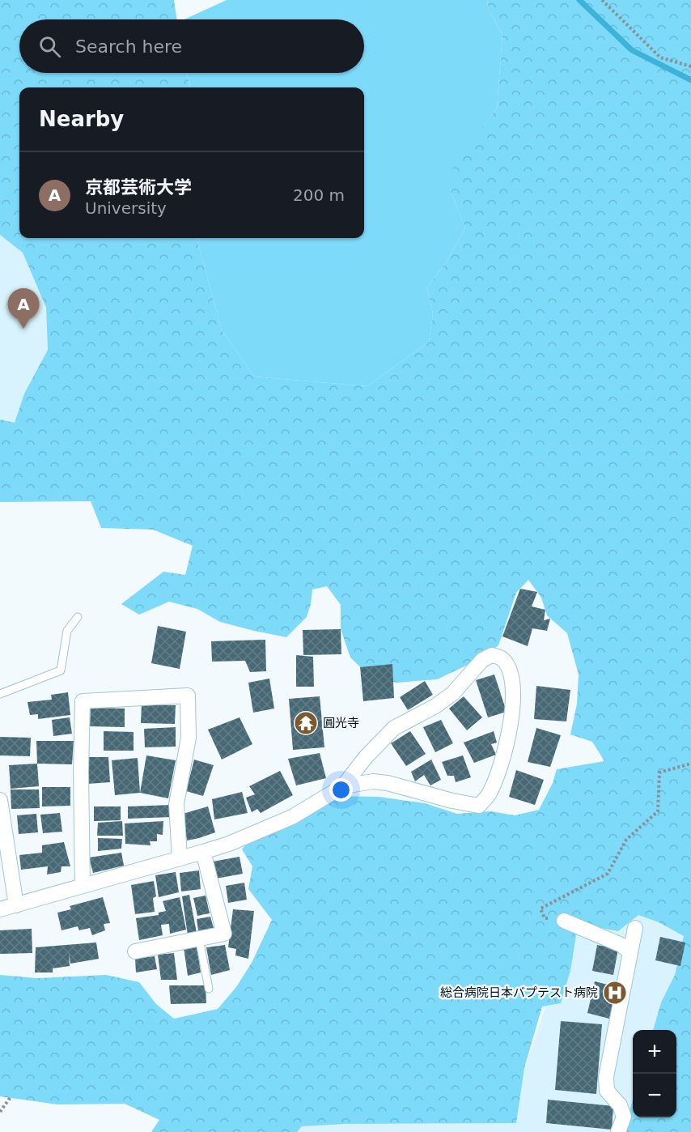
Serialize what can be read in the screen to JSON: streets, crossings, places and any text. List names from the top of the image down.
{
  "places": {
    "temple": ["圓光寺"],
    "hospital": ["総合病院日本バプテスト病院"]
  },
  "page": {
    "search": "Search here",
    "heading": "Nearby",
    "list": [
      {
        "mark": "A",
        "name": "京都芸術大学",
        "note": "University",
        "value": "200 m"
      }
    ],
    "pins": "A",
    "map_buttons": ["+", "−"]
  }
}
